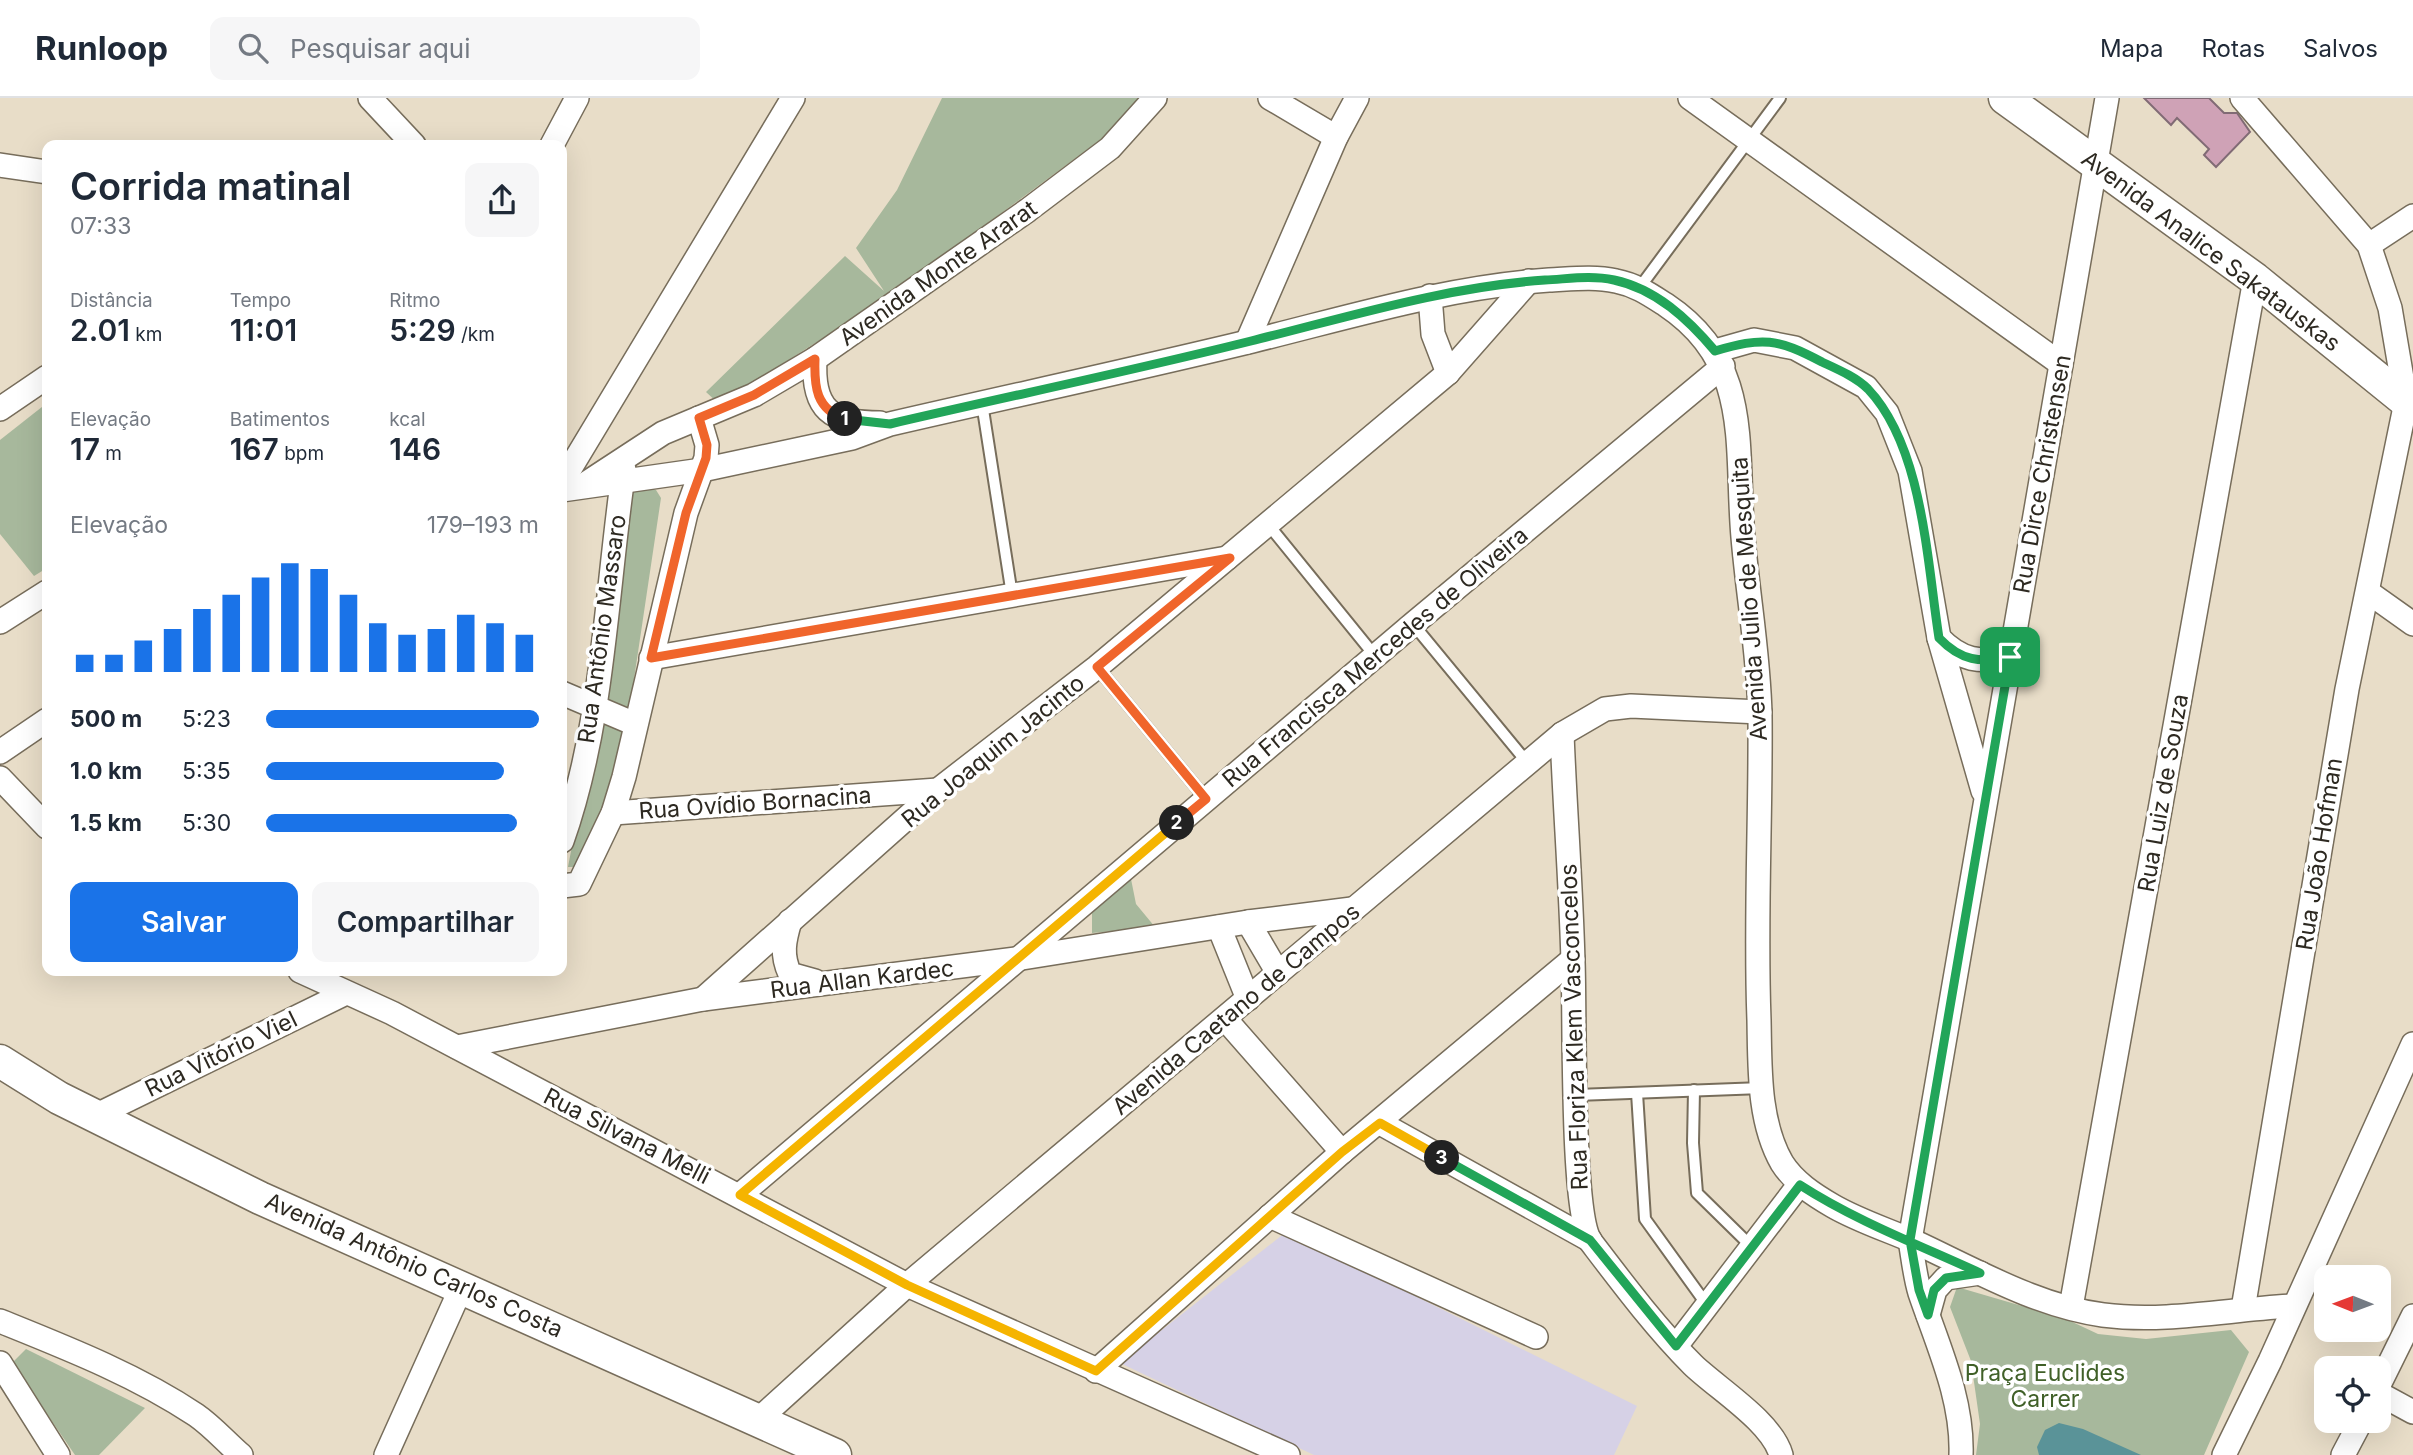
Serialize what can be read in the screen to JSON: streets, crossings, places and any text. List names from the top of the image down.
{
  "streets": {
    "main road": ["Avenida Analice Sakatauskas", "Avenida Antônio Carlos Costa"],
    "street": [
      "Avenida Monte Ararat",
      "Rua Dirce Christensen",
      "Avenida Julio de Mesquita",
      "Rua Antônio Massaro",
      "Rua Francisca Mercedes de Oliveira",
      "Rua Joaquim Jacinto",
      "Rua Luiz de Souza",
      "Rua Ovídio Bornacina",
      "Rua João Hofman",
      "Rua Allan Kardec",
      "Avenida Caetano de Campos",
      "Rua Floriza Klem Vasconcelos",
      "Rua Vitório Viel",
      "Rua Silvana Melli"
    ]
  },
  "crossings": [
    ["Avenida Analice Sakatauskas", "Rua Dirce Christensen"],
    ["Avenida Analice Sakatauskas", "Rua Luiz de Souza"],
    ["Avenida Analice Sakatauskas", "Rua João Hofman"],
    ["Avenida Monte Ararat", "Avenida Julio de Mesquita"],
    ["Avenida Monte Ararat", "Rua Antônio Massaro"],
    ["Rua Dirce Christensen", "Avenida Julio de Mesquita"],
    ["Avenida Julio de Mesquita", "Rua Antônio Massaro"],
    ["Avenida Julio de Mesquita", "Rua Francisca Mercedes de Oliveira"],
    ["Avenida Julio de Mesquita", "Rua Joaquim Jacinto"],
    ["Avenida Julio de Mesquita", "Rua Luiz de Souza"],
    ["Avenida Julio de Mesquita", "Rua João Hofman"],
    ["Avenida Julio de Mesquita", "Avenida Caetano de Campos"],
    ["Rua Francisca Mercedes de Oliveira", "Rua Allan Kardec"],
    ["Rua Francisca Mercedes de Oliveira", "Rua Silvana Melli"],
    ["Rua Joaquim Jacinto", "Rua Ovídio Bornacina"],
    ["Rua Joaquim Jacinto", "Rua Allan Kardec"],
    ["Rua Allan Kardec", "Avenida Caetano de Campos"],
    ["Rua Allan Kardec", "Rua Silvana Melli"],
    ["Avenida Caetano de Campos", "Rua Floriza Klem Vasconcelos"],
    ["Avenida Caetano de Campos", "Rua Silvana Melli"],
    ["Avenida Caetano de Campos", "Avenida Antônio Carlos Costa"],
    ["Rua Vitório Viel", "Rua Silvana Melli"],
    ["Rua Vitório Viel", "Avenida Antônio Carlos Costa"]
  ],
  "parks": ["Praça Euclides Carrer"],
  "north": "left",
  "page": {
    "header": "Runloop",
    "search": "Pesquisar aqui",
    "nav": ["Mapa", "Rotas", "Salvos"],
    "heading": ["Corrida matinal", "07:33"],
    "stats": [
      ["Distância", "2.01 km"],
      ["Tempo", "11:01"],
      ["Ritmo", "5:29 /km"],
      ["Elevação", "17 m"],
      ["Batimentos", "167 bpm"],
      ["kcal", "146"]
    ],
    "pins": ["1", "2", "3"],
    "chart": ["Elevação", "179–193 m"],
    "list": [
      {
        "name": "500 m",
        "note": "5:23"
      },
      {
        "name": "1.0 km",
        "note": "5:35"
      },
      {
        "name": "1.5 km",
        "note": "5:30"
      }
    ],
    "buttons": ["Salvar", "Compartilhar"]
  }
}
